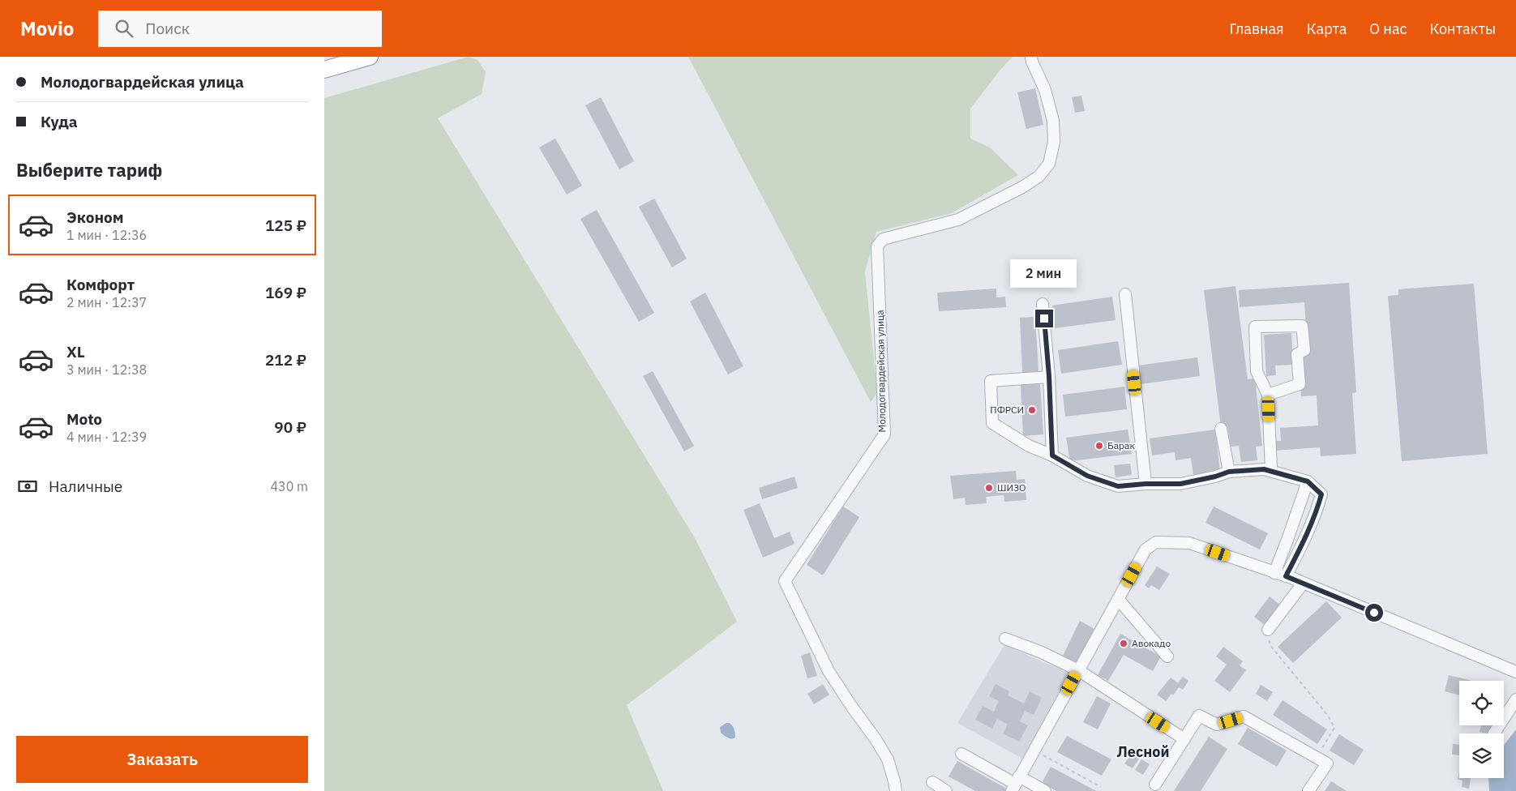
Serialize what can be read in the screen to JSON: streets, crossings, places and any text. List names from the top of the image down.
{
  "streets": {
    "street": ["Молодогвардейская улица"]
  },
  "districts": ["Лесной"],
  "places": [
    "ПФРСИ",
    "Барак",
    "ШИЗО",
    "Авокадо"
  ],
  "page": {
    "header": "Movio",
    "search": "Поиск",
    "nav": [
      "Главная",
      "Карта",
      "О нас",
      "Контакты"
    ],
    "banner": ["Молодогвардейская улица", "Куда"],
    "heading": "Выберите тариф",
    "list": [
      {
        "name": "Эконом",
        "note": "1 мин · 12:36",
        "value": "125 ₽"
      },
      {
        "name": "Комфорт",
        "note": "2 мин · 12:37",
        "value": "169 ₽"
      },
      {
        "name": "XL",
        "note": "3 мин · 12:38",
        "value": "212 ₽"
      },
      {
        "name": "Moto",
        "note": "4 мин · 12:39",
        "value": "90 ₽"
      }
    ],
    "bubble": "2 мин",
    "pay": ["Наличные", "430 m"],
    "buttons": "Заказать"
  }
}
